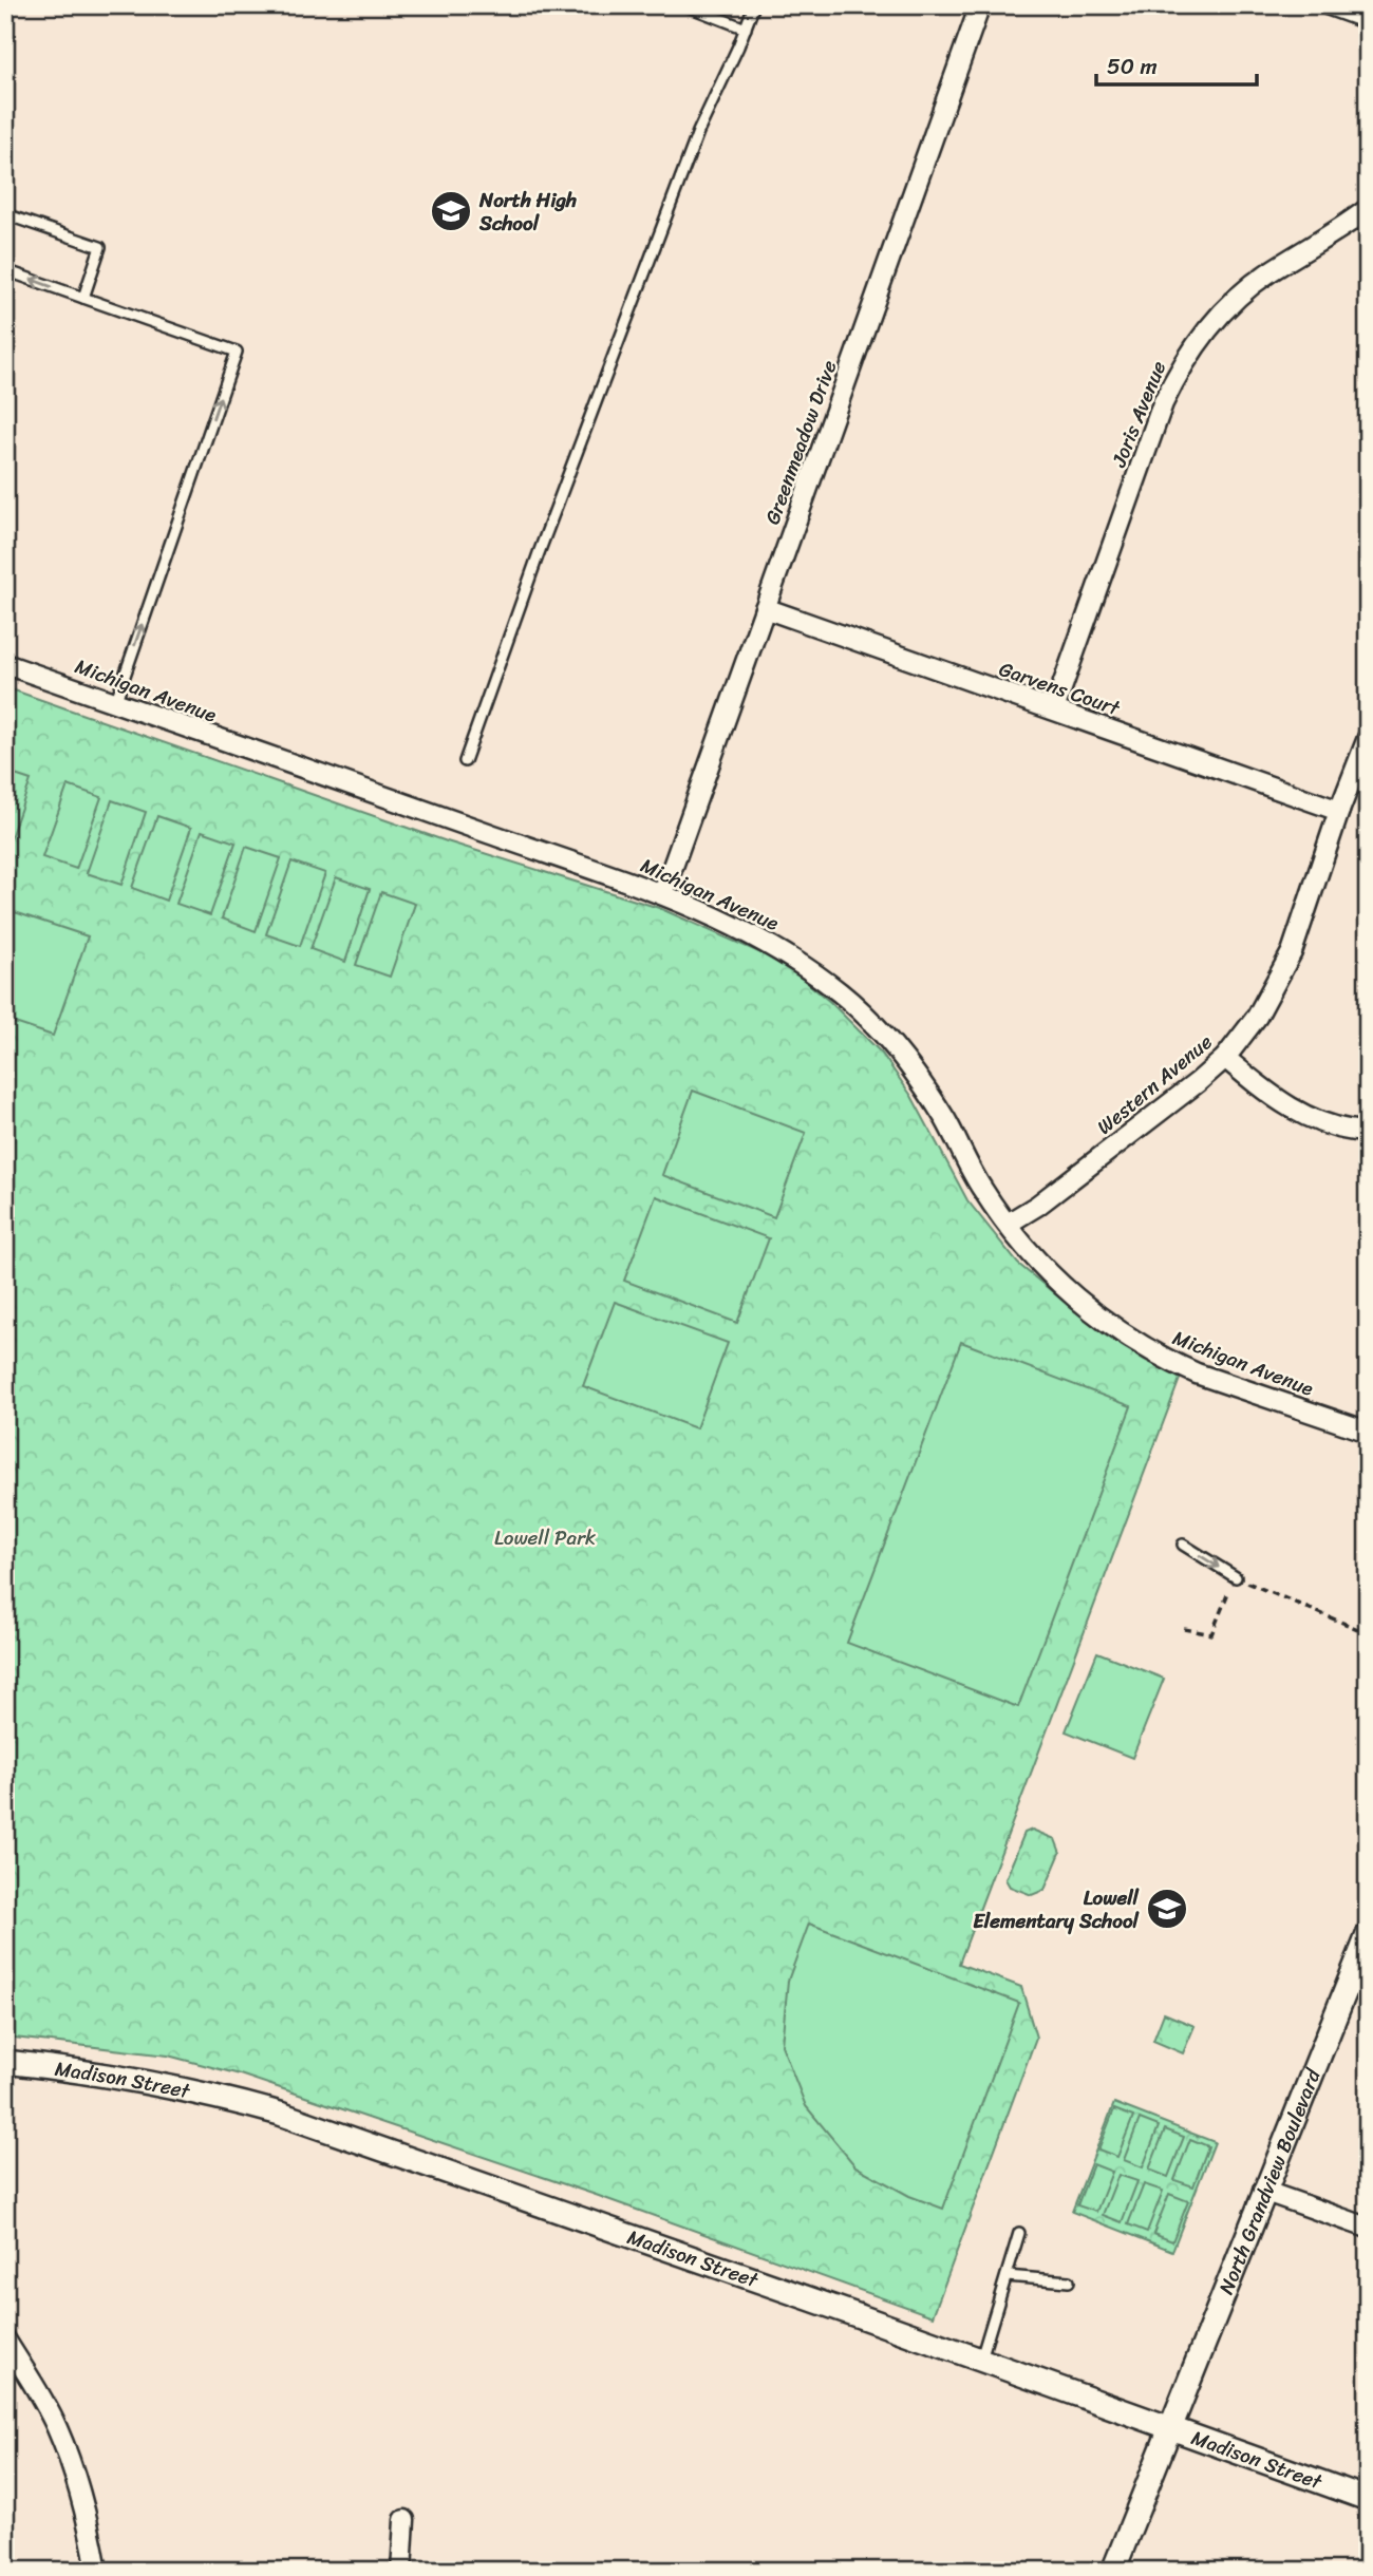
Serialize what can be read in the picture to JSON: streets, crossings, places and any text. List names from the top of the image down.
{
  "streets": {
    "street": [
      "Joris Avenue",
      "Greenmeadow Drive",
      "Garvens Court",
      "Michigan Avenue",
      "Western Avenue",
      "Madison Street",
      "North Grandview Boulevard"
    ]
  },
  "crossings": [
    ["Joris Avenue", "Garvens Court"],
    ["Greenmeadow Drive", "Garvens Court"],
    ["Greenmeadow Drive", "Michigan Avenue"],
    ["Garvens Court", "Western Avenue"],
    ["Michigan Avenue", "Western Avenue"],
    ["Madison Street", "North Grandview Boulevard"]
  ],
  "parks": ["Lowell Park"],
  "places": {
    "school or university": ["North High School", "Lowell Elementary School"]
  },
  "scale_bar": "50 m"
}
